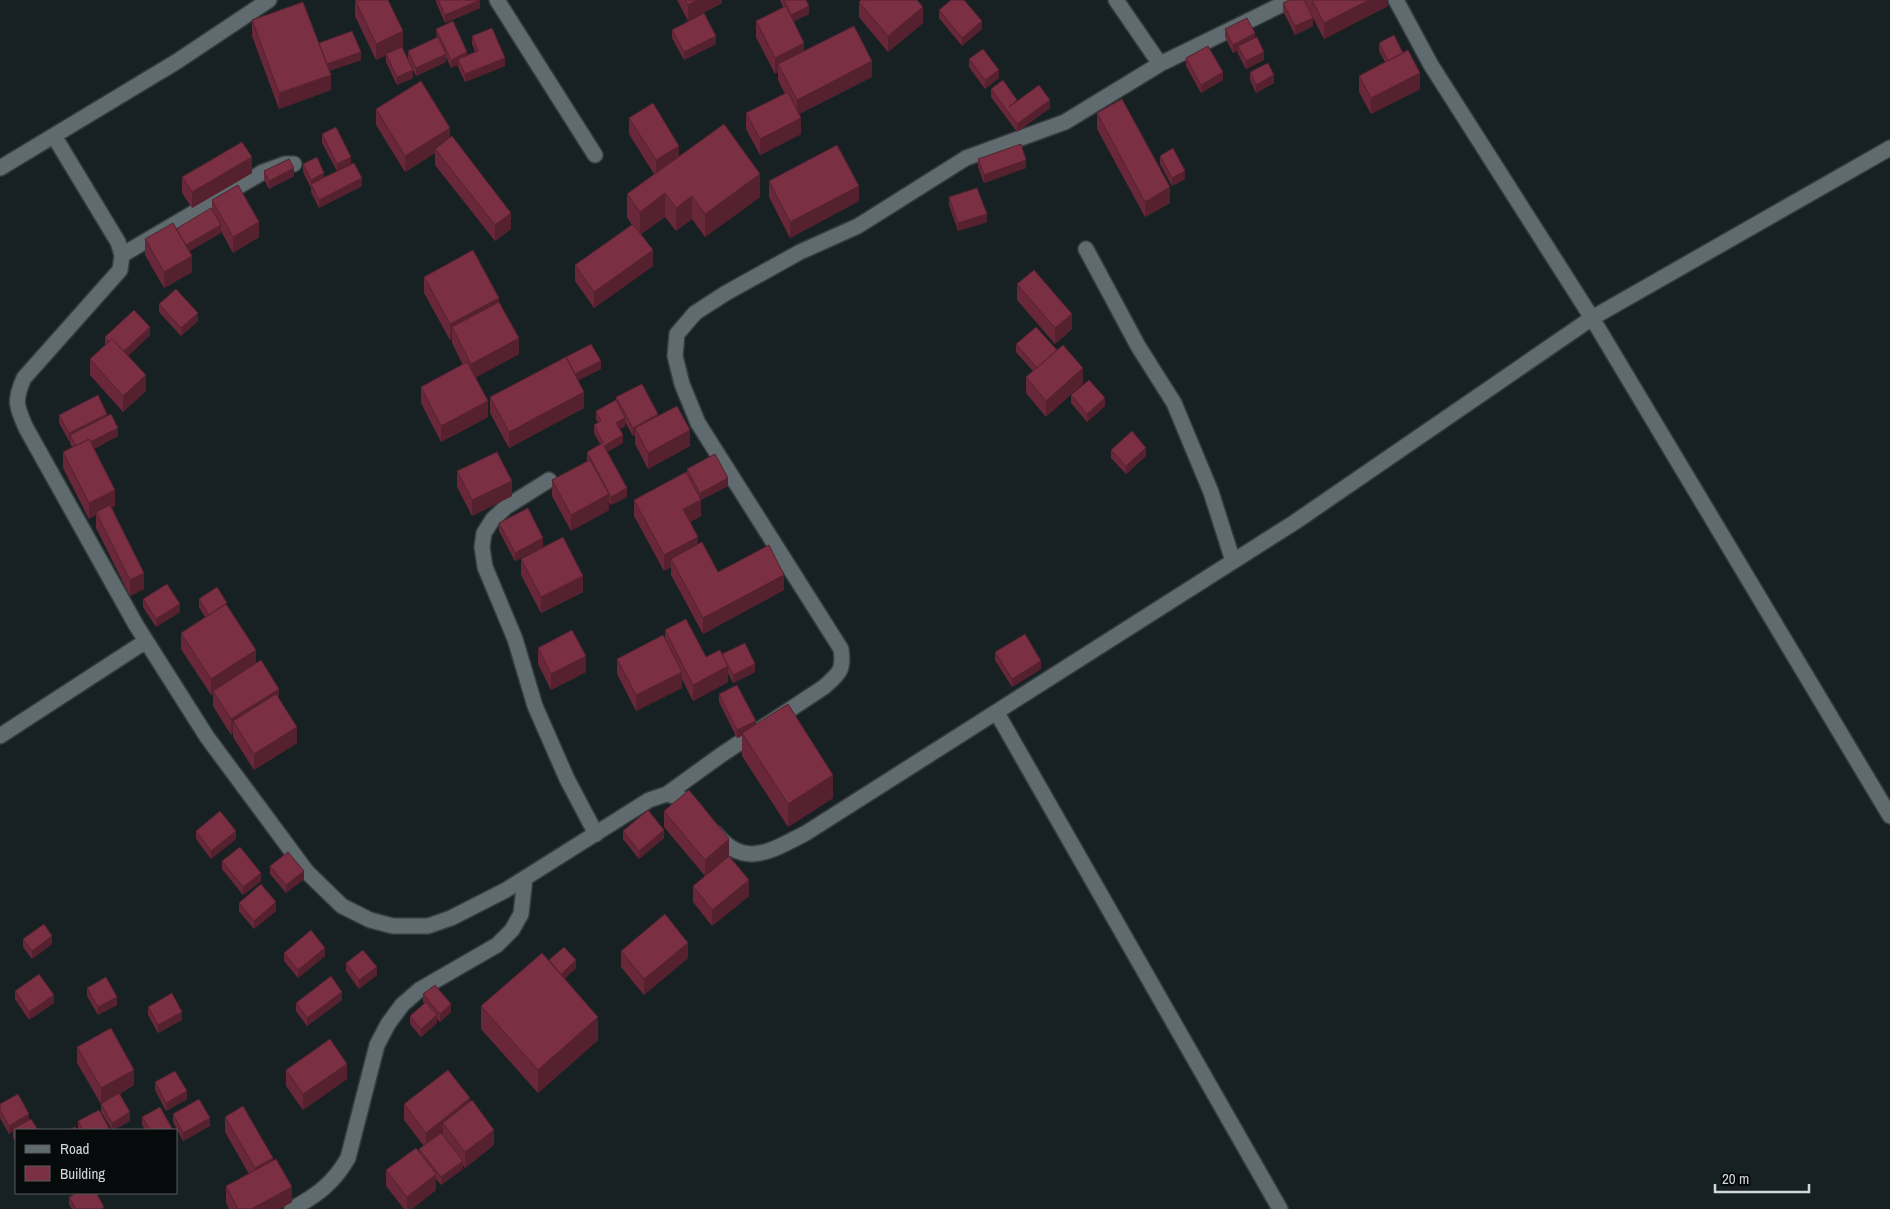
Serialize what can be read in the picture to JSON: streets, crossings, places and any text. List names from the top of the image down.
{
  "legend": ["Road", "Building"],
  "scale_bar": "20 m"
}
